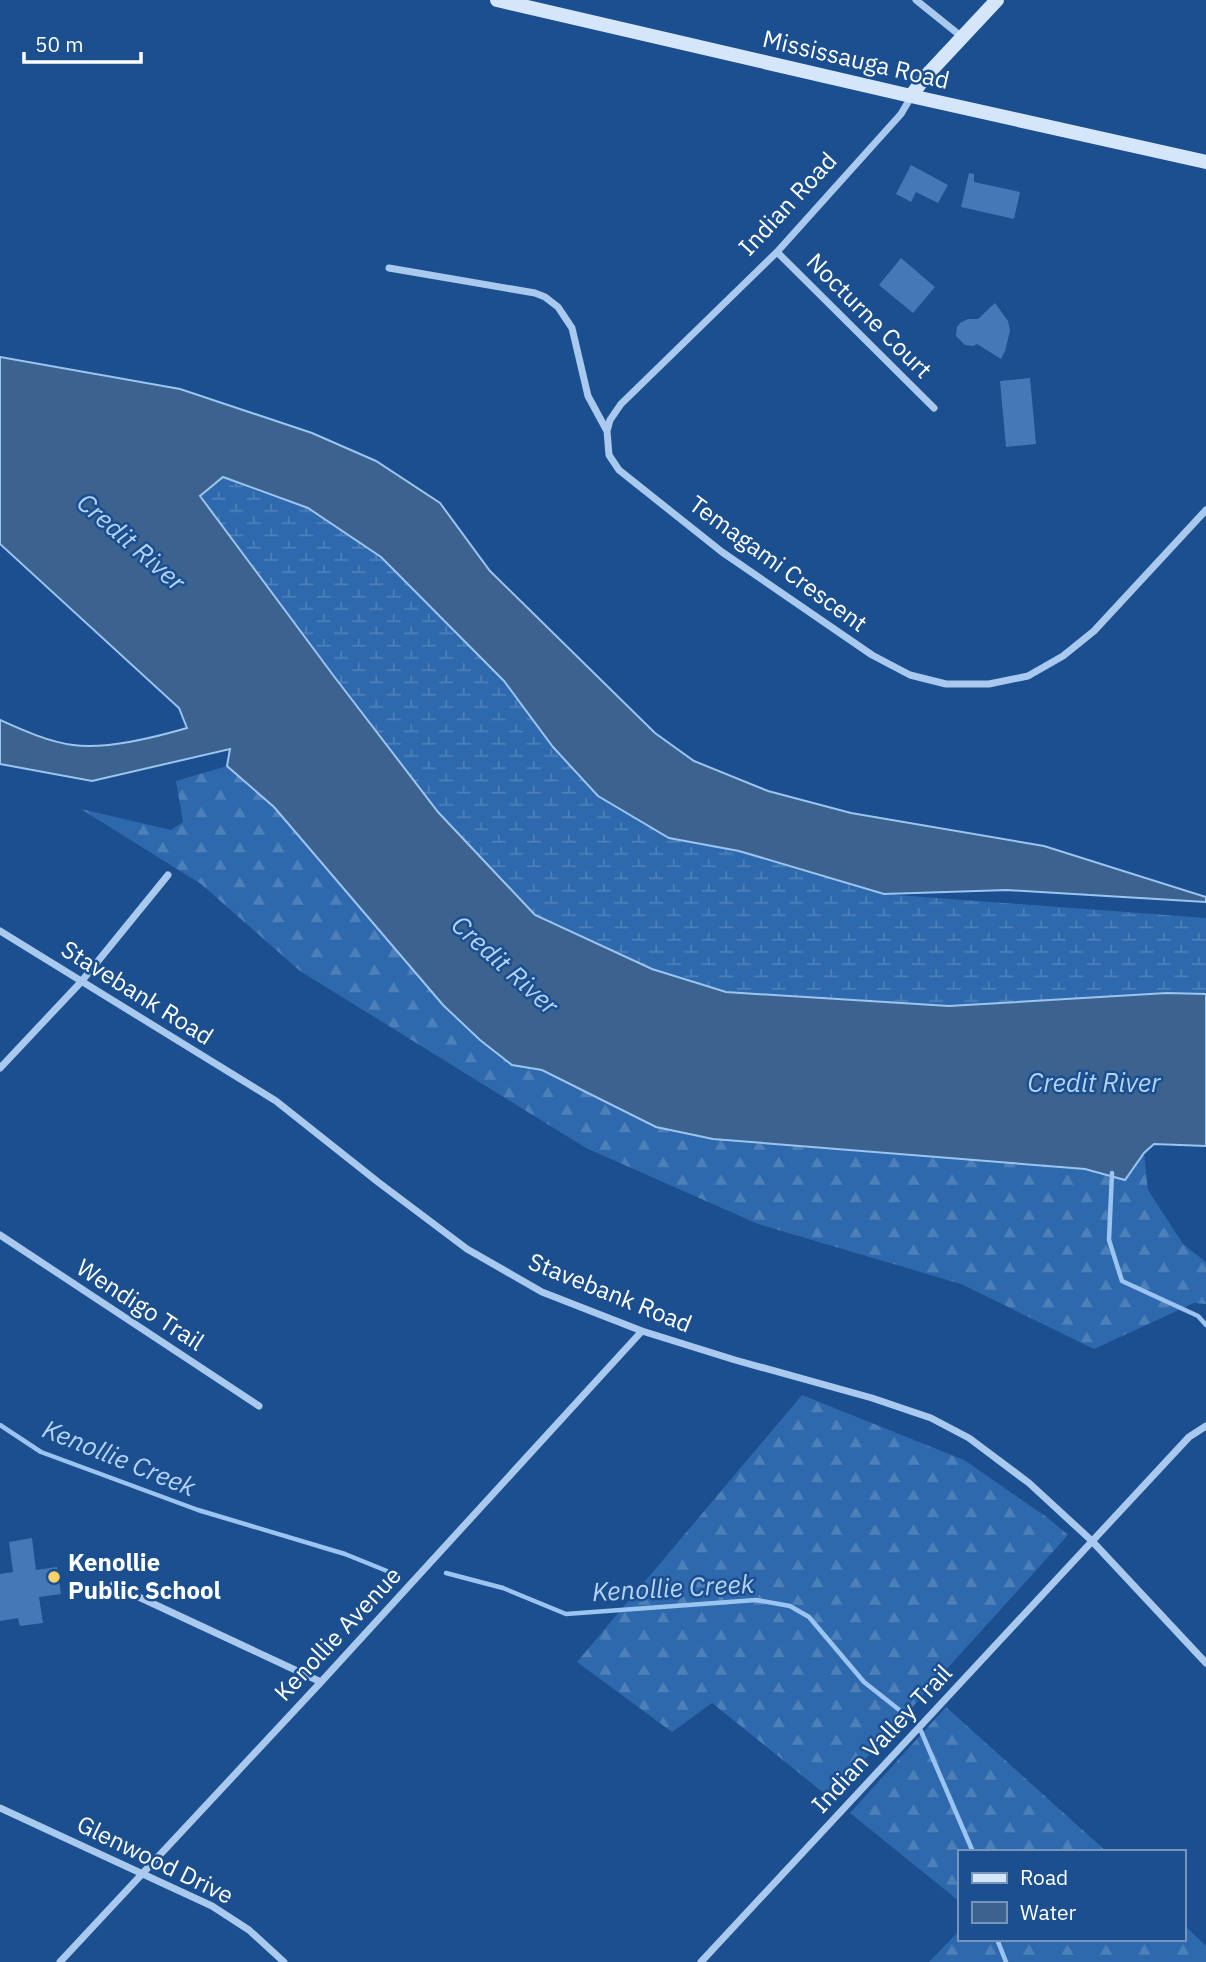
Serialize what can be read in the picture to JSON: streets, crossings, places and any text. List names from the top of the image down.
{
  "streets": {
    "main road": ["Mississauga Road", "Indian Road"],
    "street": [
      "Nocturne Court",
      "Temagami Crescent",
      "Stavebank Road",
      "Wendigo Trail",
      "Kenollie Avenue",
      "Indian Valley Trail",
      "Glenwood Drive"
    ]
  },
  "crossings": [
    ["Mississauga Road", "Indian Road"],
    ["Indian Road", "Nocturne Court"],
    ["Indian Road", "Temagami Crescent"],
    ["Stavebank Road", "Kenollie Avenue"],
    ["Stavebank Road", "Indian Valley Trail"],
    ["Kenollie Avenue", "Glenwood Drive"]
  ],
  "water": ["Credit River", "Kenollie Creek"],
  "places": ["Kenollie Public School"],
  "legend": ["Road", "Water"],
  "scale_bar": "50 m"
}
